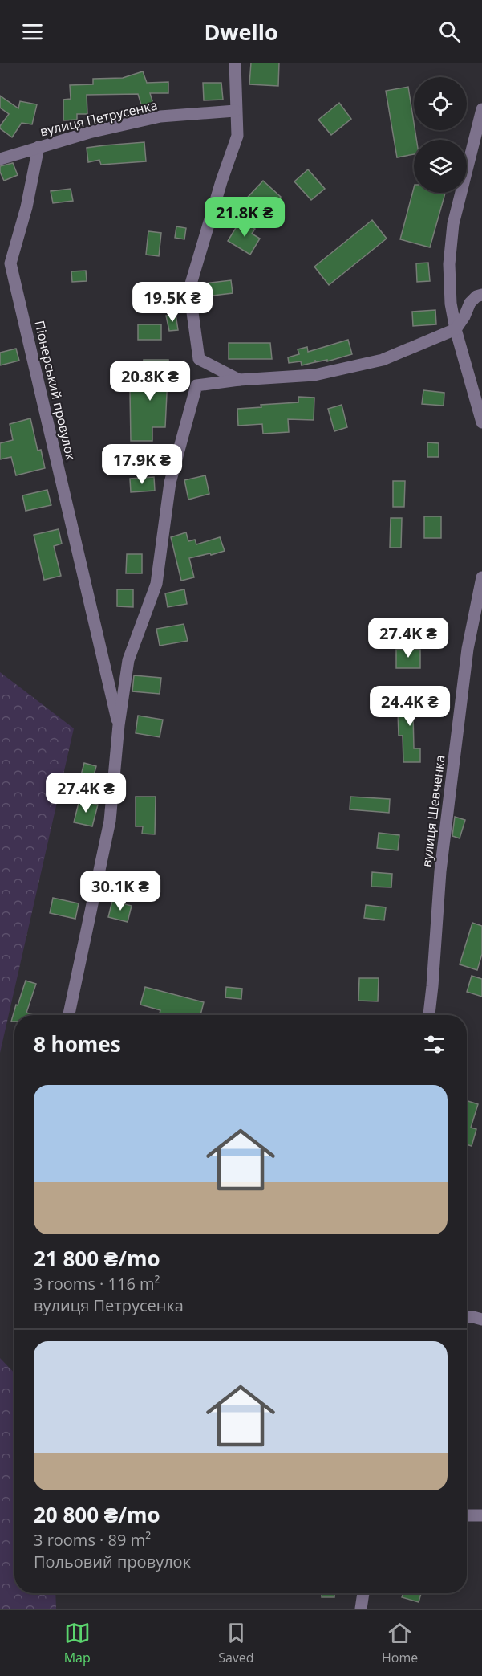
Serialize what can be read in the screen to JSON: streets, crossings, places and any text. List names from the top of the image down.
{
  "streets": {
    "street": ["вулиця Петрусенка", "Піонерський провулок", "вулиця Шевченка"]
  },
  "crossings": [
    ["вулиця Петрусенка", "Піонерський провулок"]
  ],
  "page": {
    "header": "Dwello",
    "price": [
      "21.8K ₴",
      "19.5K ₴",
      "20.8K ₴",
      "17.9K ₴",
      "27.4K ₴",
      "24.4K ₴",
      "27.4K ₴",
      "30.1K ₴"
    ],
    "heading": "8 homes",
    "list": [
      {
        "name": "21 800 ₴/mo",
        "note": "3 rooms · 116 m² · вулиця Петрусенка"
      },
      {
        "name": "20 800 ₴/mo",
        "note": "3 rooms · 89 m² · Польовий провулок"
      }
    ],
    "tabs": ["Map", "Saved", "Home"]
  }
}
